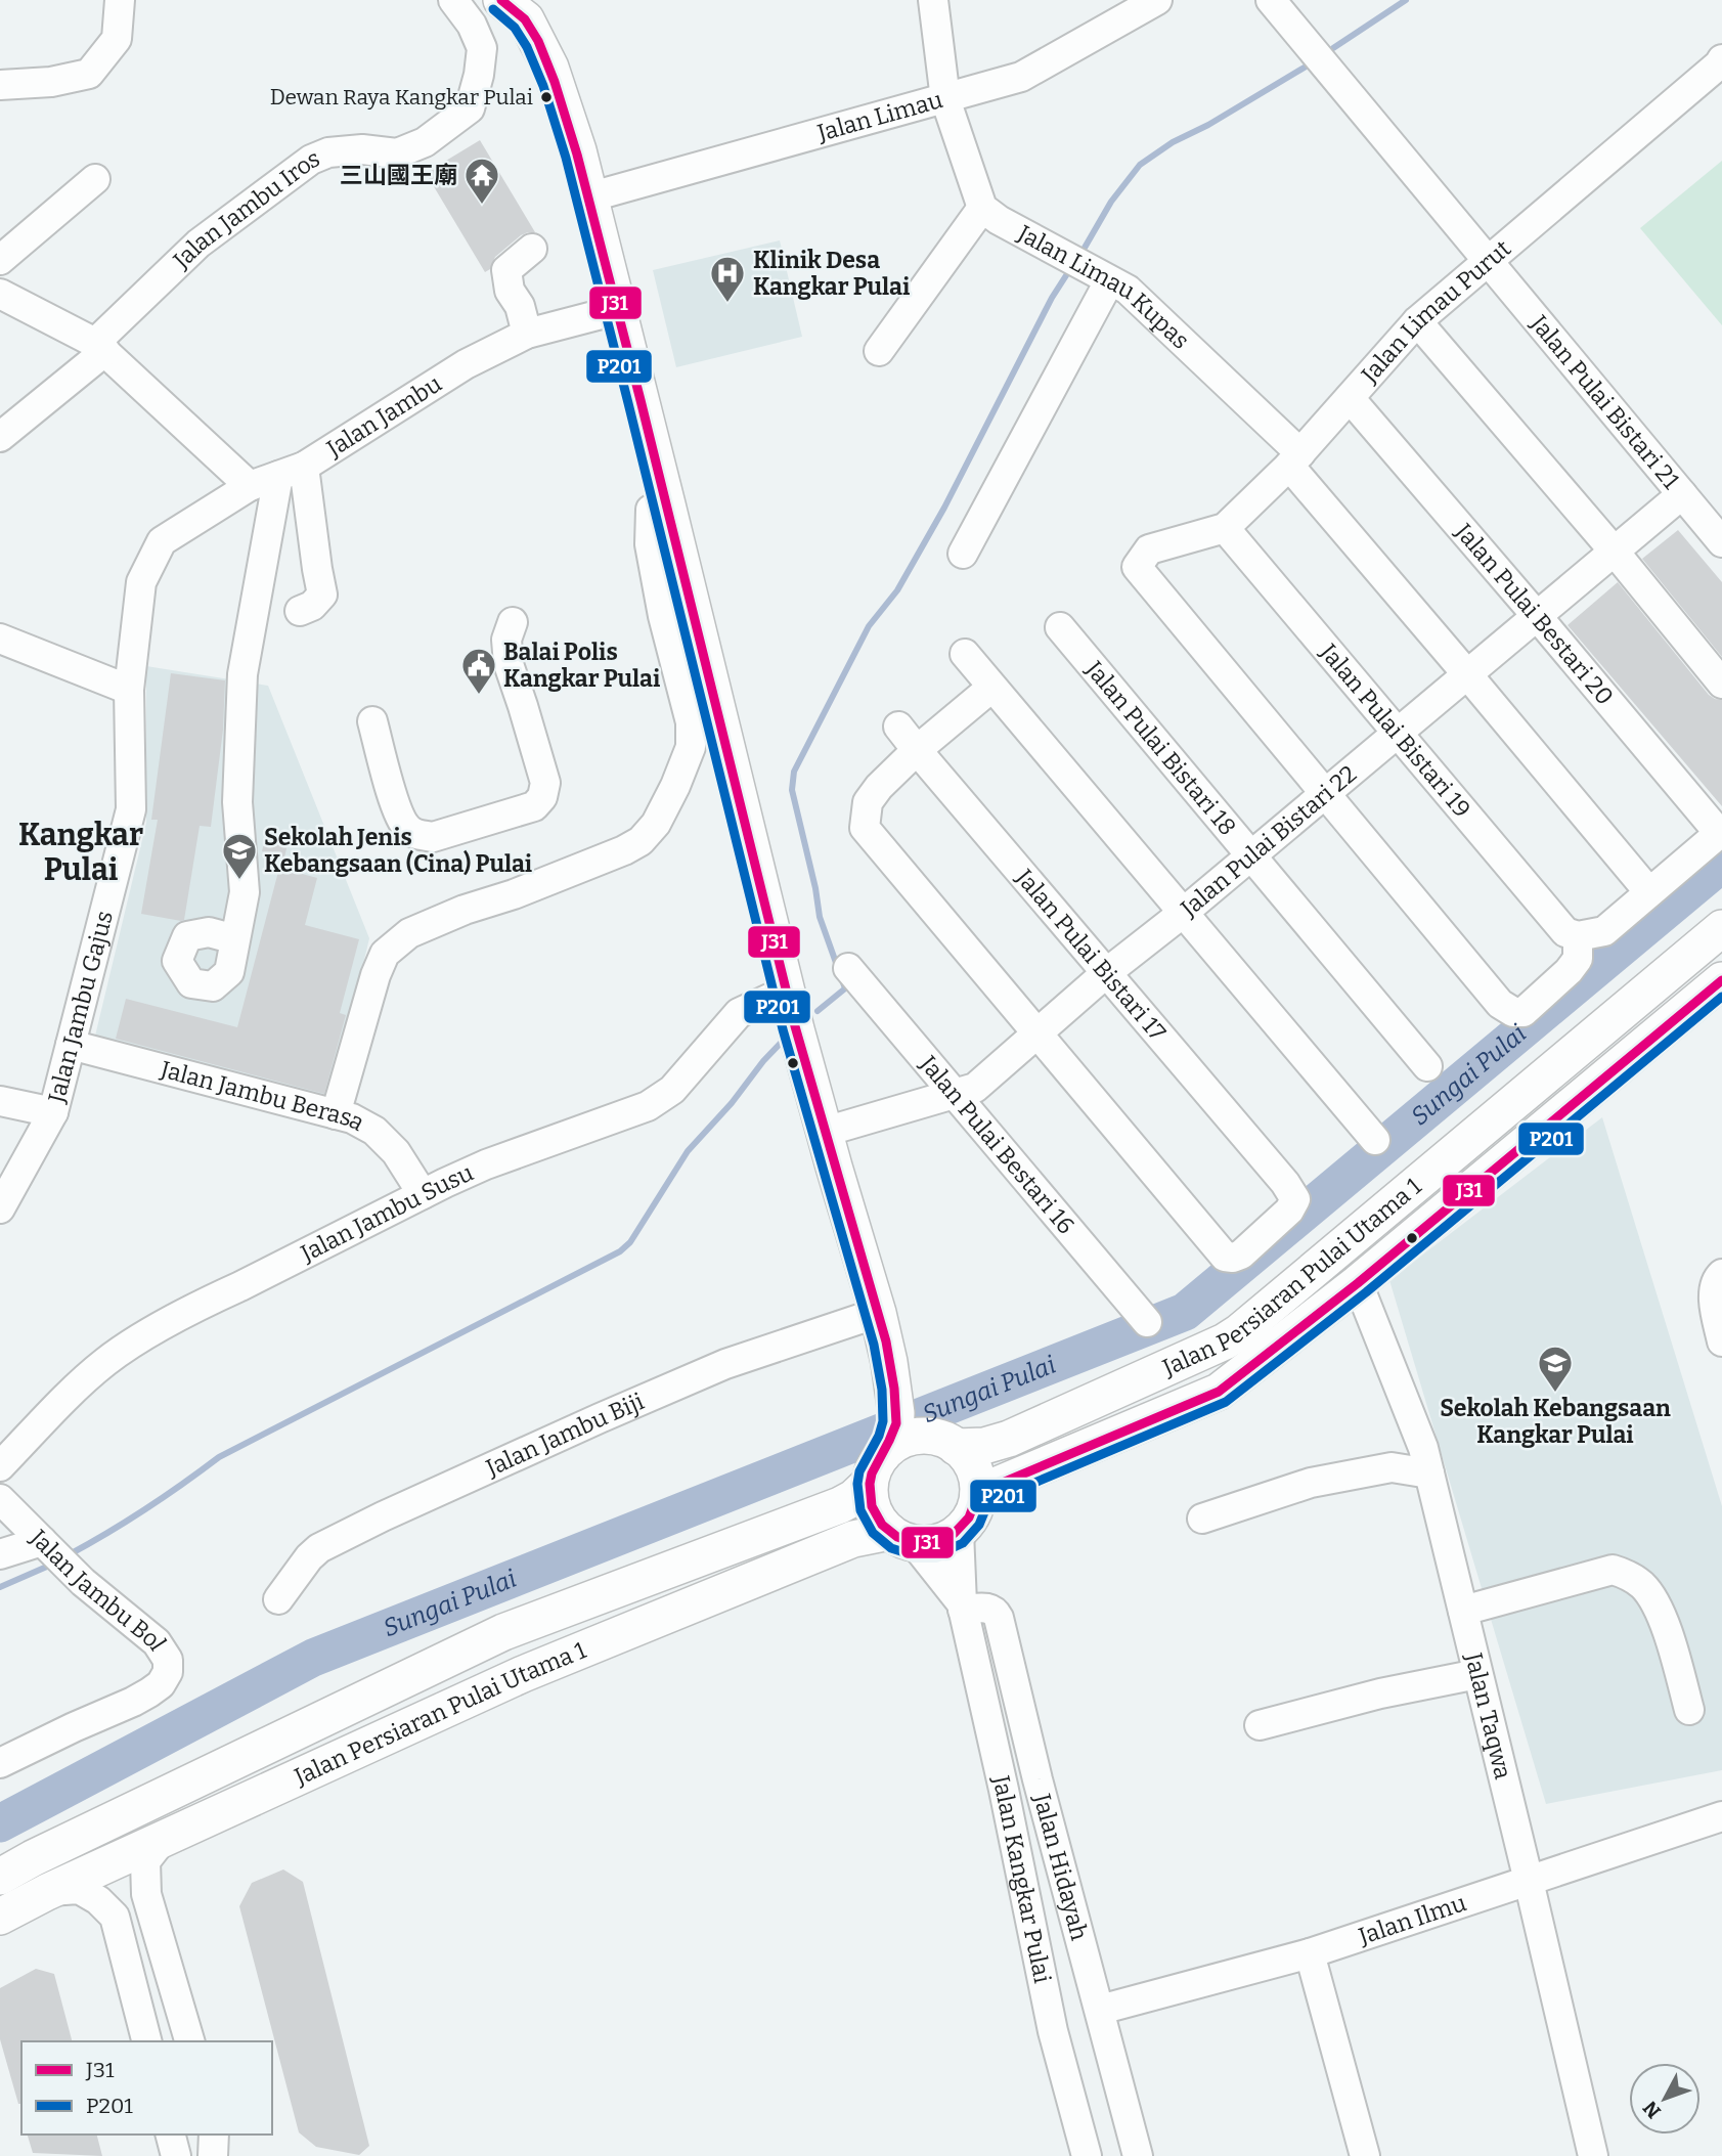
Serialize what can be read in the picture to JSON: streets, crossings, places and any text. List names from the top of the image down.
{
  "streets": {
    "main road": ["Jalan Persiaran Pulai Utama 1"],
    "street": [
      "Jalan Limau",
      "Jalan Jambu Iros",
      "Jalan Limau Kupas",
      "Jalan Limau Purut",
      "Jalan Pulai Bistari 21",
      "Jalan Jambu",
      "Jalan Pulai Bestari 20",
      "Jalan Pulai Bistari 19",
      "Jalan Pulai Bistari 18",
      "Jalan Pulai Bistari 22",
      "Jalan Pulai Bistari 17",
      "Jalan Jambu Gajus",
      "Jalan Jambu Berasa",
      "Jalan Pulai Bestari 16",
      "Jalan Jambu Susu",
      "Jalan Jambu Biji",
      "Jalan Jambu Bol",
      "Jalan Taqwa",
      "Jalan Hidayah",
      "Jalan Kangkar Pulai",
      "Jalan Ilmu"
    ]
  },
  "crossings": [
    ["Jalan Limau Kupas", "Jalan Limau Purut"],
    ["Jalan Limau Kupas", "Jalan Pulai Bistari 22"],
    ["Jalan Limau Purut", "Jalan Pulai Bistari 21"],
    ["Jalan Limau Purut", "Jalan Pulai Bestari 20"],
    ["Jalan Limau Purut", "Jalan Pulai Bistari 19"],
    ["Jalan Limau Purut", "Jalan Pulai Bistari 22"],
    ["Jalan Pulai Bistari 21", "Jalan Pulai Bistari 22"],
    ["Jalan Jambu", "Jalan Jambu Gajus"],
    ["Jalan Pulai Bestari 20", "Jalan Pulai Bistari 22"],
    ["Jalan Pulai Bistari 19", "Jalan Pulai Bistari 22"],
    ["Jalan Pulai Bistari 18", "Jalan Pulai Bistari 22"],
    ["Jalan Pulai Bistari 22", "Jalan Pulai Bistari 17"],
    ["Jalan Pulai Bistari 22", "Jalan Pulai Bestari 16"],
    ["Jalan Jambu Gajus", "Jalan Jambu Berasa"],
    ["Jalan Jambu Berasa", "Jalan Jambu Susu"],
    ["Jalan Persiaran Pulai Utama 1", "Jalan Taqwa"],
    ["Jalan Persiaran Pulai Utama 1", "Jalan Kangkar Pulai"],
    ["Jalan Taqwa", "Jalan Ilmu"],
    ["Jalan Hidayah", "Jalan Kangkar Pulai"],
    ["Jalan Hidayah", "Jalan Ilmu"]
  ],
  "districts": ["Kangkar Pulai"],
  "water": ["Sungai Pulai"],
  "places": {
    "other": ["Dewan Raya Kangkar Pulai"],
    "temple": ["三山國王廟"],
    "hospital": ["Klinik Desa Kangkar Pulai"],
    "public building": ["Balai Polis Kangkar Pulai"],
    "school or university": ["Sekolah Jenis Kebangsaan (Cina) Pulai", "Sekolah Kebangsaan Kangkar Pulai"]
  },
  "lines": ["transit line J31", "transit line P201"],
  "legend": ["J31", "P201"],
  "north": "bottom left"
}
